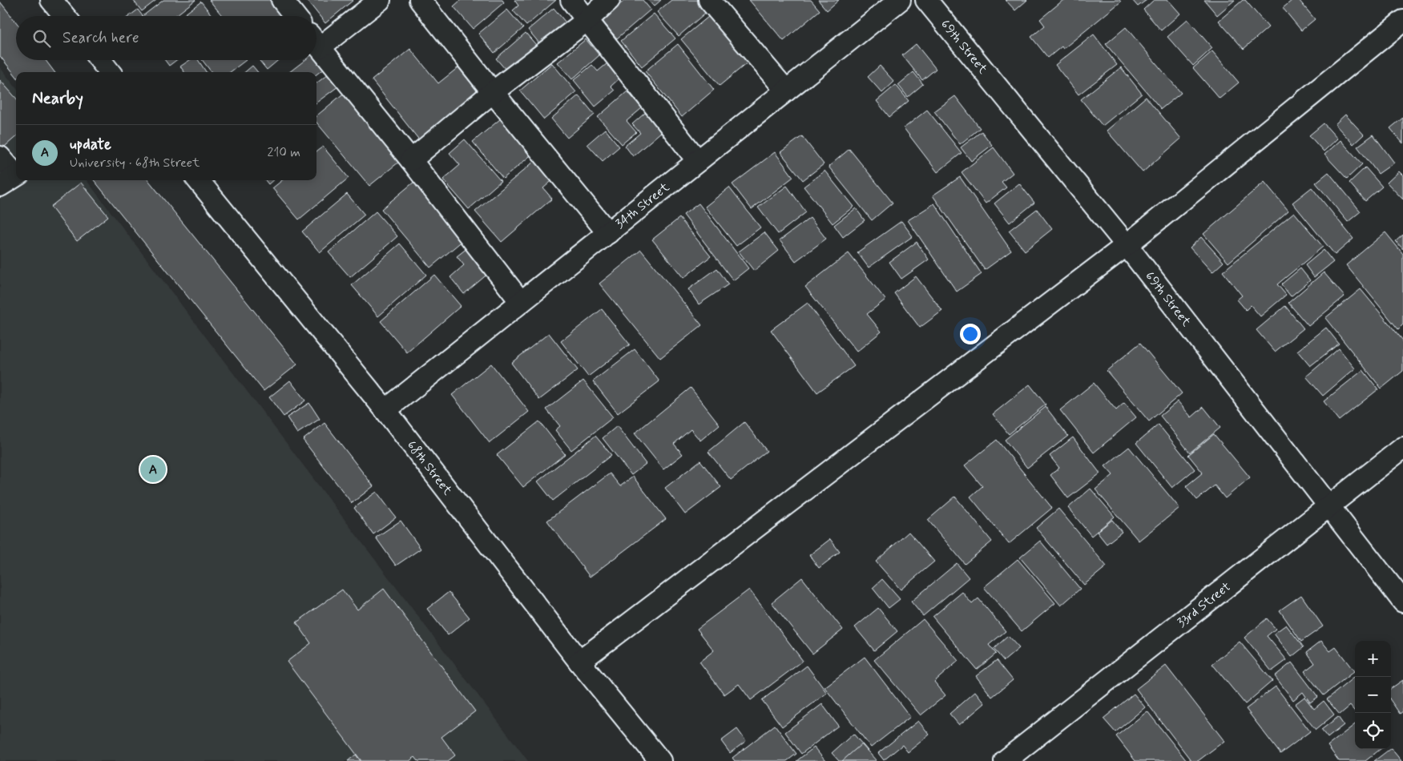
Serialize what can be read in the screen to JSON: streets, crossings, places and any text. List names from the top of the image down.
{
  "streets": {
    "street": [
      "69th Street",
      "34th Street",
      "68th Street",
      "33rd Street"
    ]
  },
  "crossings": [
    ["69th Street", "33rd Street"],
    ["34th Street", "68th Street"]
  ],
  "page": {
    "search": "Search here",
    "heading": "Nearby",
    "list": [
      {
        "mark": "A",
        "name": "update",
        "note": "University · 68th Street",
        "value": "210 m"
      }
    ],
    "pins": "A",
    "map_buttons": ["+", "−"]
  }
}
